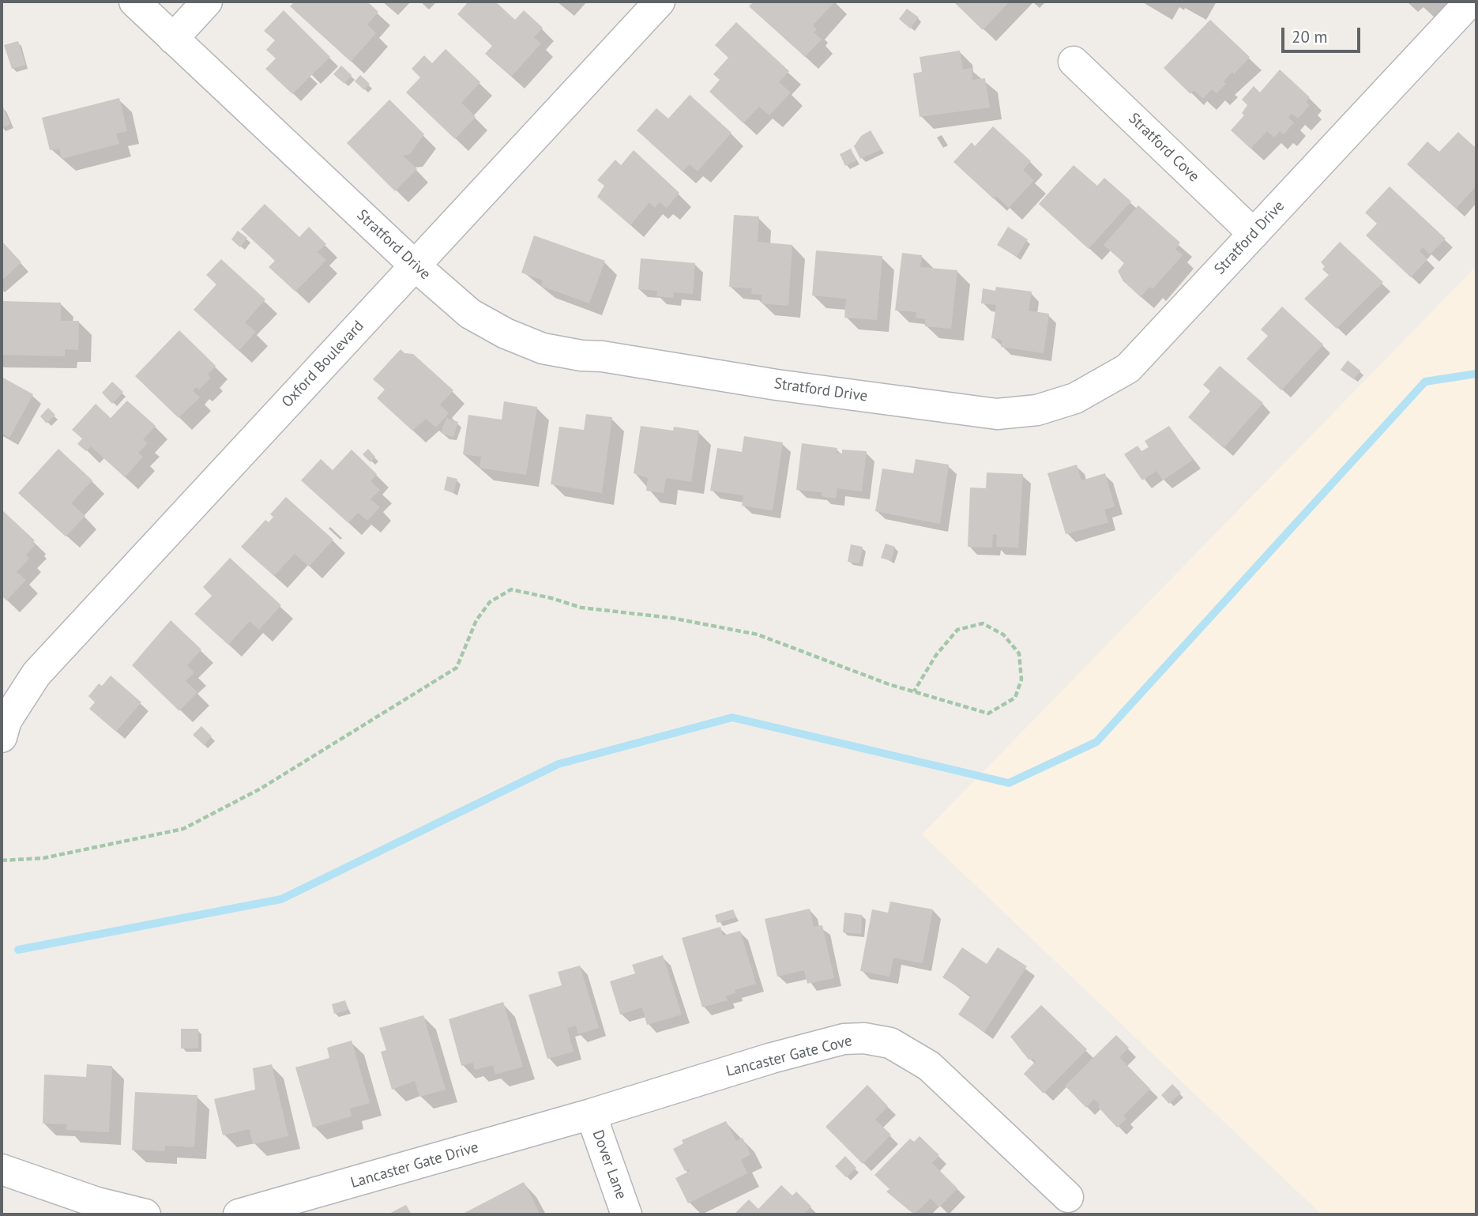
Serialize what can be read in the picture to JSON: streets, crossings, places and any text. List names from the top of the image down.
{
  "streets": {
    "street": [
      "Stratford Cove",
      "Stratford Drive",
      "Oxford Boulevard",
      "Lancaster Gate Cove",
      "Dover Lane",
      "Lancaster Gate Drive"
    ]
  },
  "crossings": [
    ["Stratford Cove", "Stratford Drive"],
    ["Stratford Drive", "Oxford Boulevard"],
    ["Lancaster Gate Cove", "Dover Lane"],
    ["Lancaster Gate Cove", "Lancaster Gate Drive"],
    ["Dover Lane", "Lancaster Gate Drive"]
  ],
  "scale_bar": "20 m"
}
